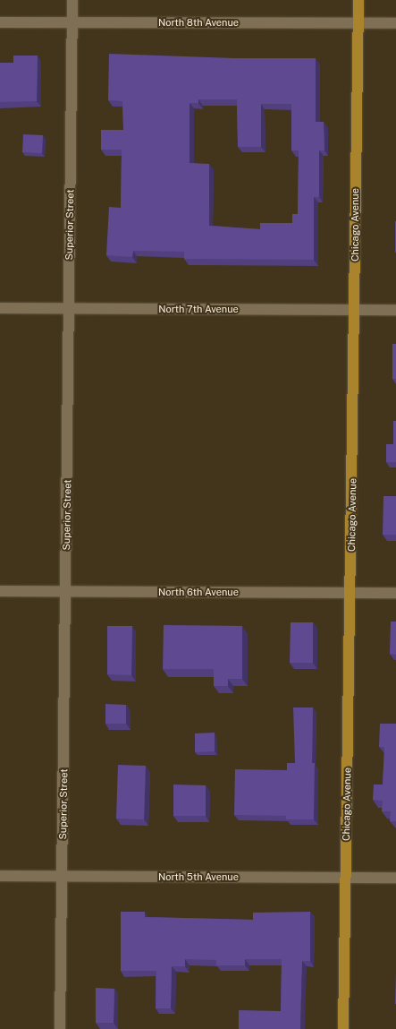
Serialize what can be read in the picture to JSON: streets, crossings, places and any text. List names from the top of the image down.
{
  "streets": {
    "main road": ["Chicago Avenue"],
    "street": [
      "North 8th Avenue",
      "Superior Street",
      "North 7th Avenue",
      "North 6th Avenue",
      "North 5th Avenue"
    ]
  },
  "crossings": [
    ["North 8th Avenue", "Superior Street"],
    ["North 8th Avenue", "Chicago Avenue"],
    ["Superior Street", "North 7th Avenue"],
    ["Superior Street", "North 6th Avenue"],
    ["Superior Street", "North 5th Avenue"],
    ["Chicago Avenue", "North 7th Avenue"],
    ["Chicago Avenue", "North 6th Avenue"],
    ["Chicago Avenue", "North 5th Avenue"]
  ]
}
